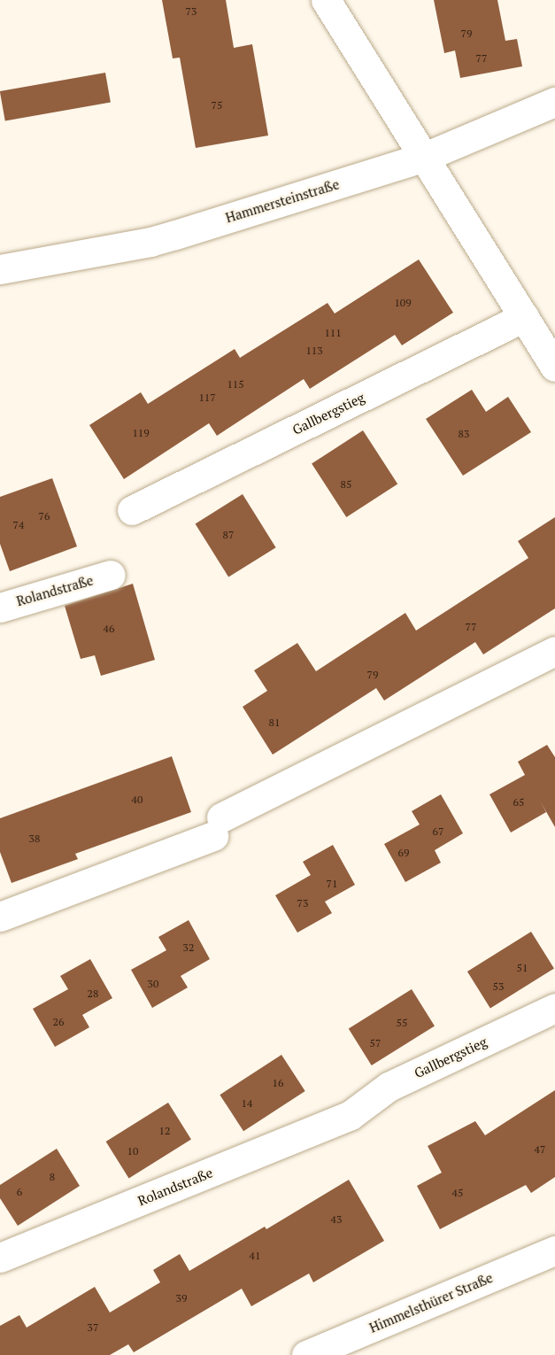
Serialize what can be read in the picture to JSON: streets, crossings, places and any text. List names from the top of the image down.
{
  "streets": {
    "street": [
      "Hammersteinstraße",
      "Gallbergstieg",
      "Rolandstraße",
      "Himmelsthürer Straße"
    ]
  },
  "crossings": [
    ["Gallbergstieg", "Rolandstraße"]
  ],
  "house_numbers": [
    "73",
    "79",
    "77",
    "75",
    "109",
    "111",
    "113",
    "115",
    "117",
    "119",
    "83",
    "85",
    "76",
    "74",
    "87",
    "77",
    "46",
    "79",
    "81",
    "40",
    "65",
    "67",
    "38",
    "69",
    "71",
    "73",
    "32",
    "51",
    "30",
    "53",
    "28",
    "26",
    "55",
    "57",
    "16",
    "14",
    "12",
    "47",
    "10",
    "8",
    "6",
    "45",
    "43",
    "41",
    "39",
    "37"
  ]
}
